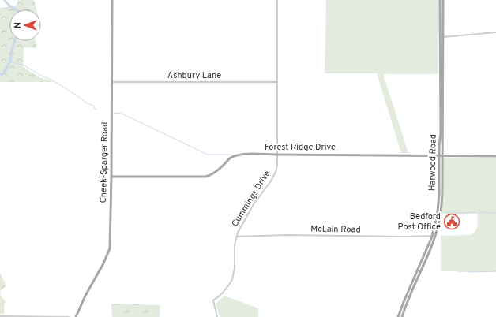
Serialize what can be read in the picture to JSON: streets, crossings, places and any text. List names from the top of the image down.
{
  "streets": {
    "main road": ["Forest Ridge Drive", "Cheek-Sparger Road", "Harwood Road"],
    "street": ["Ashbury Lane", "Cummings Drive", "McLain Road"]
  },
  "crossings": [
    ["Ashbury Lane", "Cheek-Sparger Road"],
    ["Ashbury Lane", "Cummings Drive"],
    ["Forest Ridge Drive", "Cheek-Sparger Road"],
    ["Forest Ridge Drive", "Harwood Road"],
    ["Forest Ridge Drive", "Cummings Drive"],
    ["Harwood Road", "McLain Road"],
    ["Cummings Drive", "McLain Road"]
  ],
  "places": {
    "public building": ["Bedford Post Office"]
  },
  "north": "left"
}
